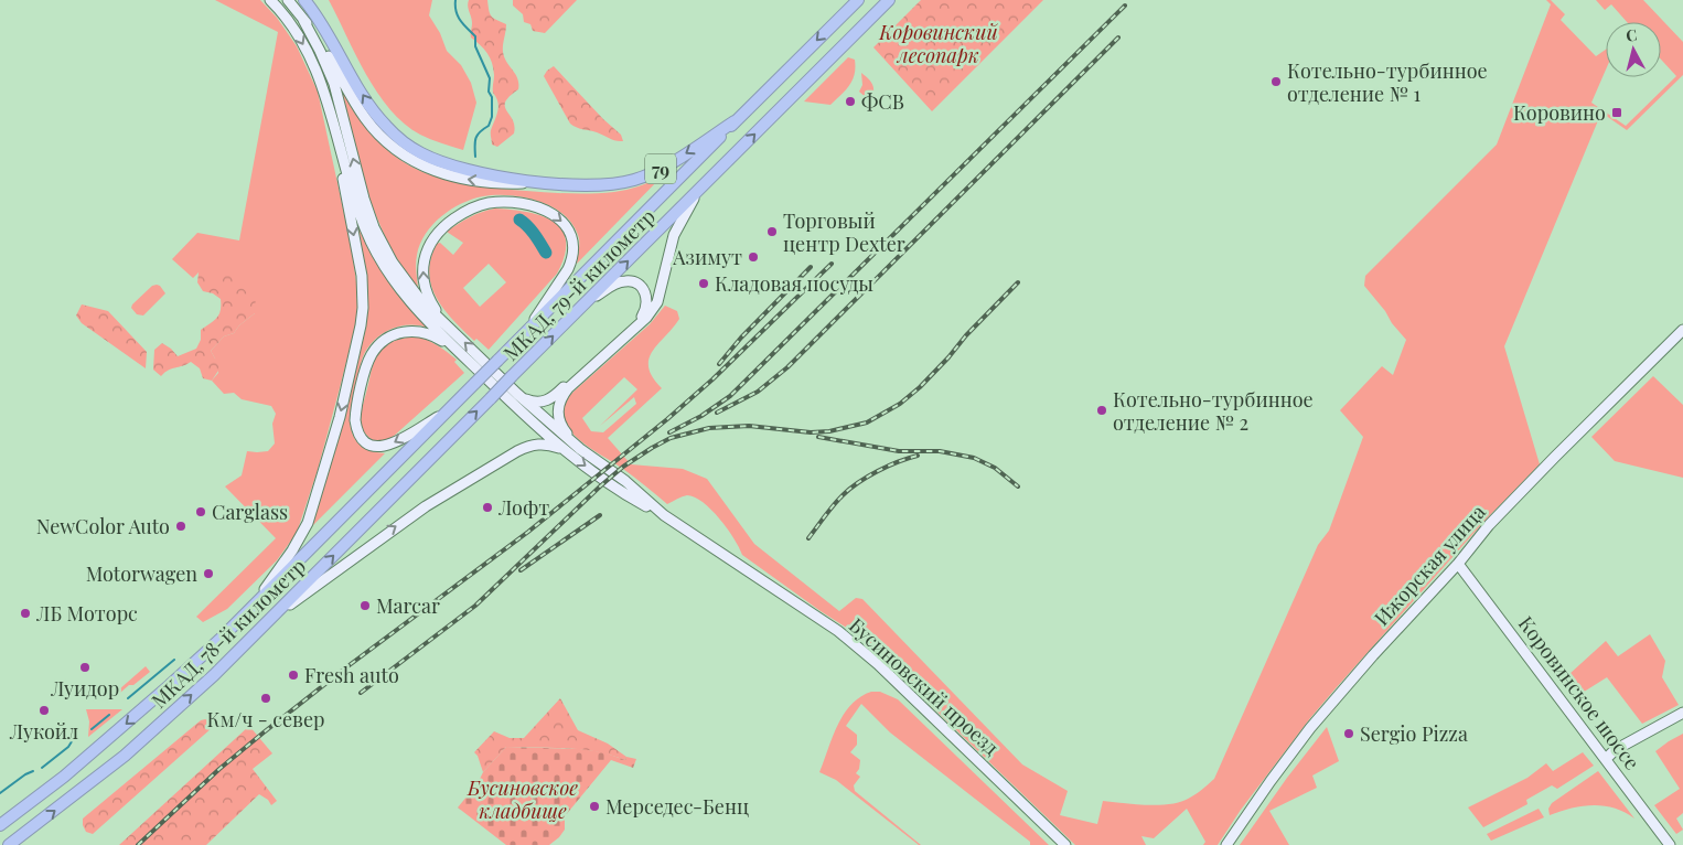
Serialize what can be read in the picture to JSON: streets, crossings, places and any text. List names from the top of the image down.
{
  "streets": {
    "highway": ["79", "МКАД, 79-й километр", "МКАД, 78-й километр"],
    "main road": ["Ижорская улица", "Бусиновский проезд", "Коровинское шоссе"]
  },
  "crossings": [
    ["79", "МКАД, 79-й километр"],
    ["МКАД, 79-й километр", "МКАД, 78-й километр"],
    ["Ижорская улица", "Коровинское шоссе"]
  ],
  "parks": ["Коровинский лесопарк", "Бусиновское кладбище"],
  "places": {
    "other": [
      "Котельно-турбинное отделение № 1",
      "ФСВ",
      "Торговый центр Dexter",
      "Азимут",
      "Кладовая посуды",
      "Котельно-турбинное отделение № 2",
      "Лофт",
      "Carglass",
      "NewColor Auto",
      "Motorwagen",
      "Marcar",
      "ЛБ Моторс",
      "Луидор",
      "Fresh auto",
      "Км/ч - север",
      "Лукойл",
      "Sergio Pizza",
      "Мерседес-Бенц"
    ],
    "transit": ["Коровино"]
  },
  "north": "top"
}
